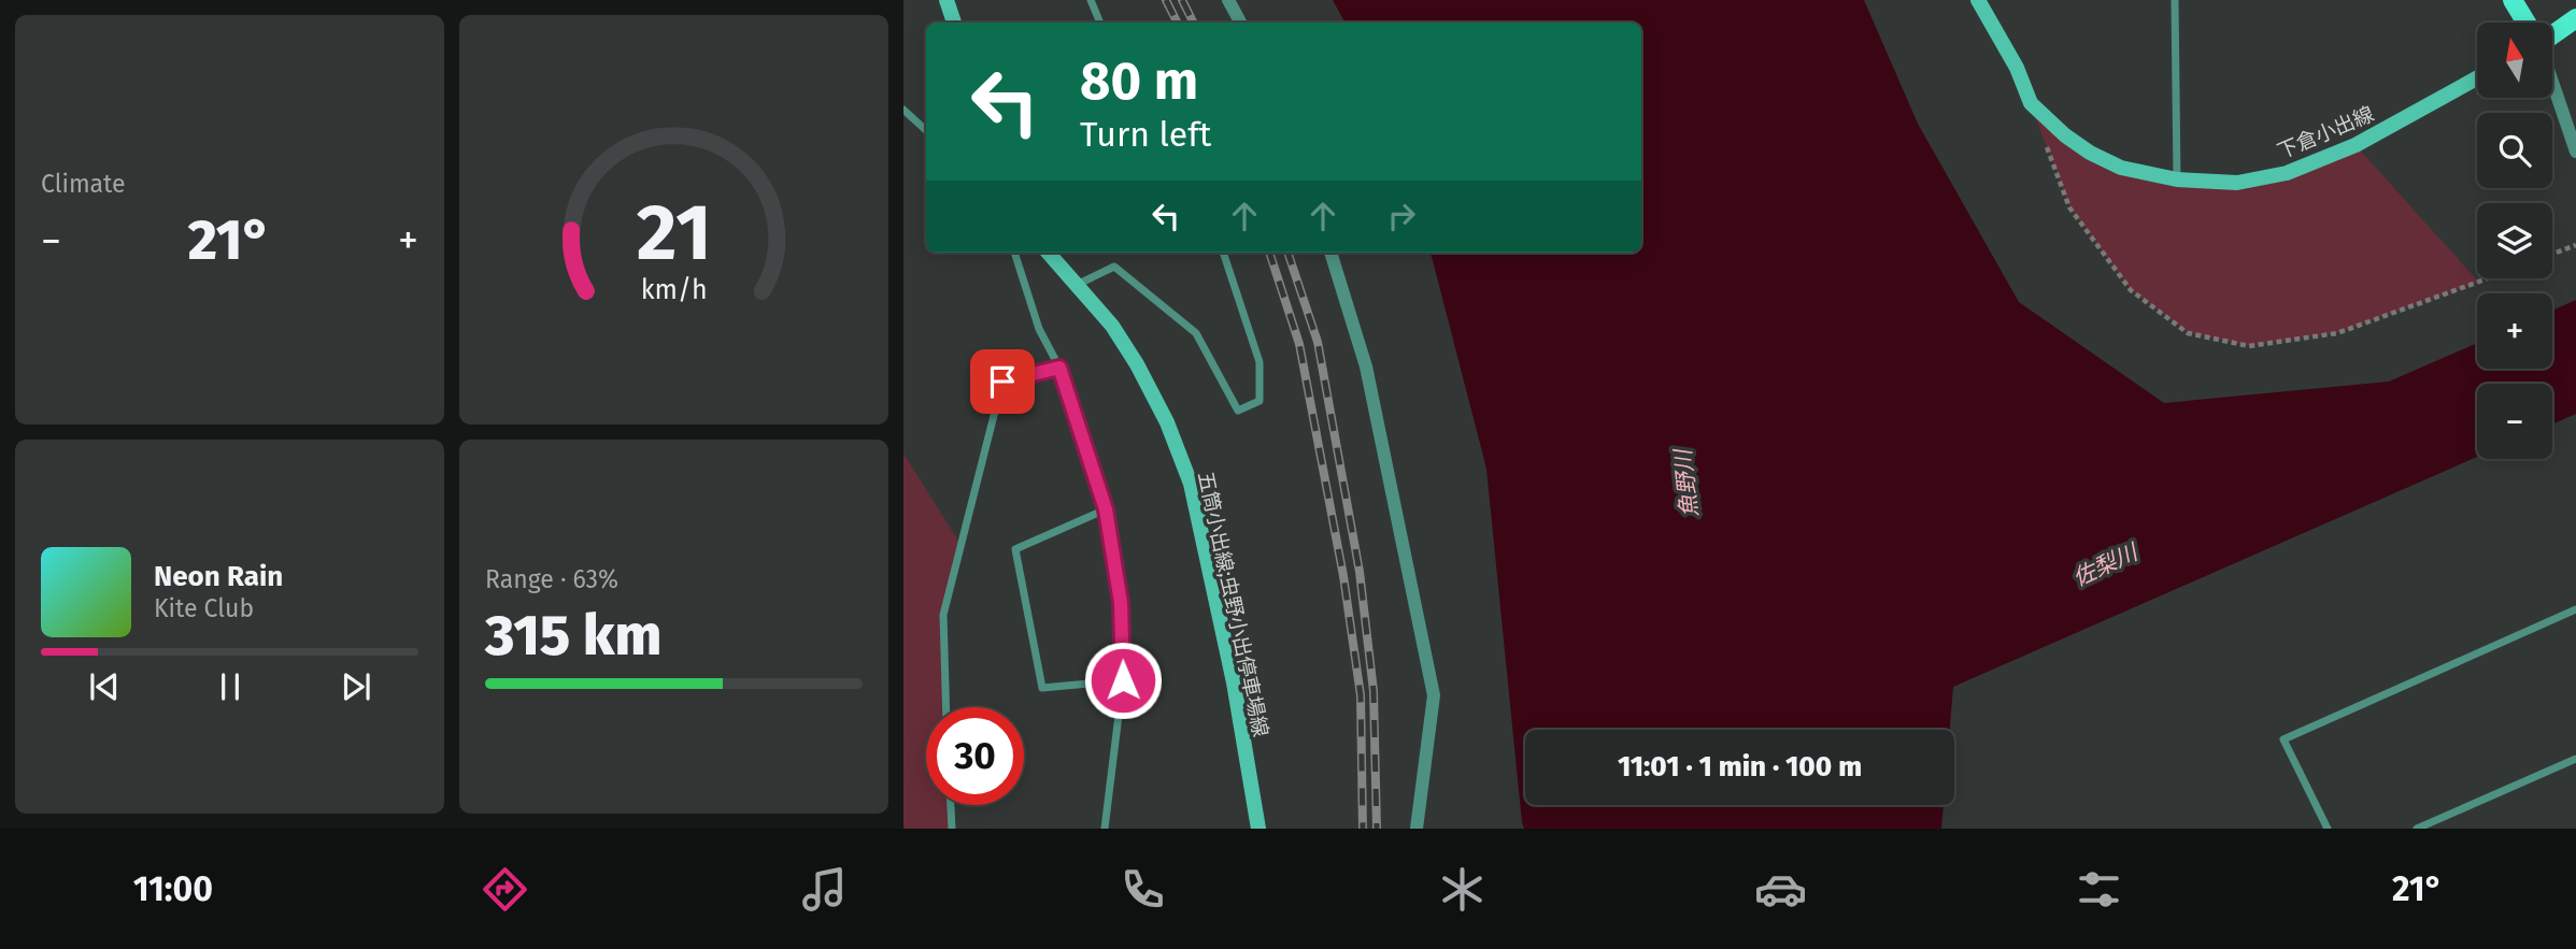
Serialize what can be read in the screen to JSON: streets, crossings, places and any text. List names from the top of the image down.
{
  "streets": {
    "main road": ["下倉小出線", "五筒小出線;虫野小出停車場線"]
  },
  "water": ["魚野川", "佐梨川"],
  "north": "top",
  "page": {
    "tile": [
      "Climate",
      ["Range · 63%", "315 km"]
    ],
    "map_buttons": ["+", "−"],
    "turn": ["80 m", "Turn left"],
    "heat": ["−", "21°", "+"],
    "song": ["Neon Rain", "Kite Club"],
    "limit": "30",
    "trip": "11:01 · 1 min · 100 m",
    "tabs": ["11:00", "21°"],
    "gauge": ["21", "km/h"]
  }
}
